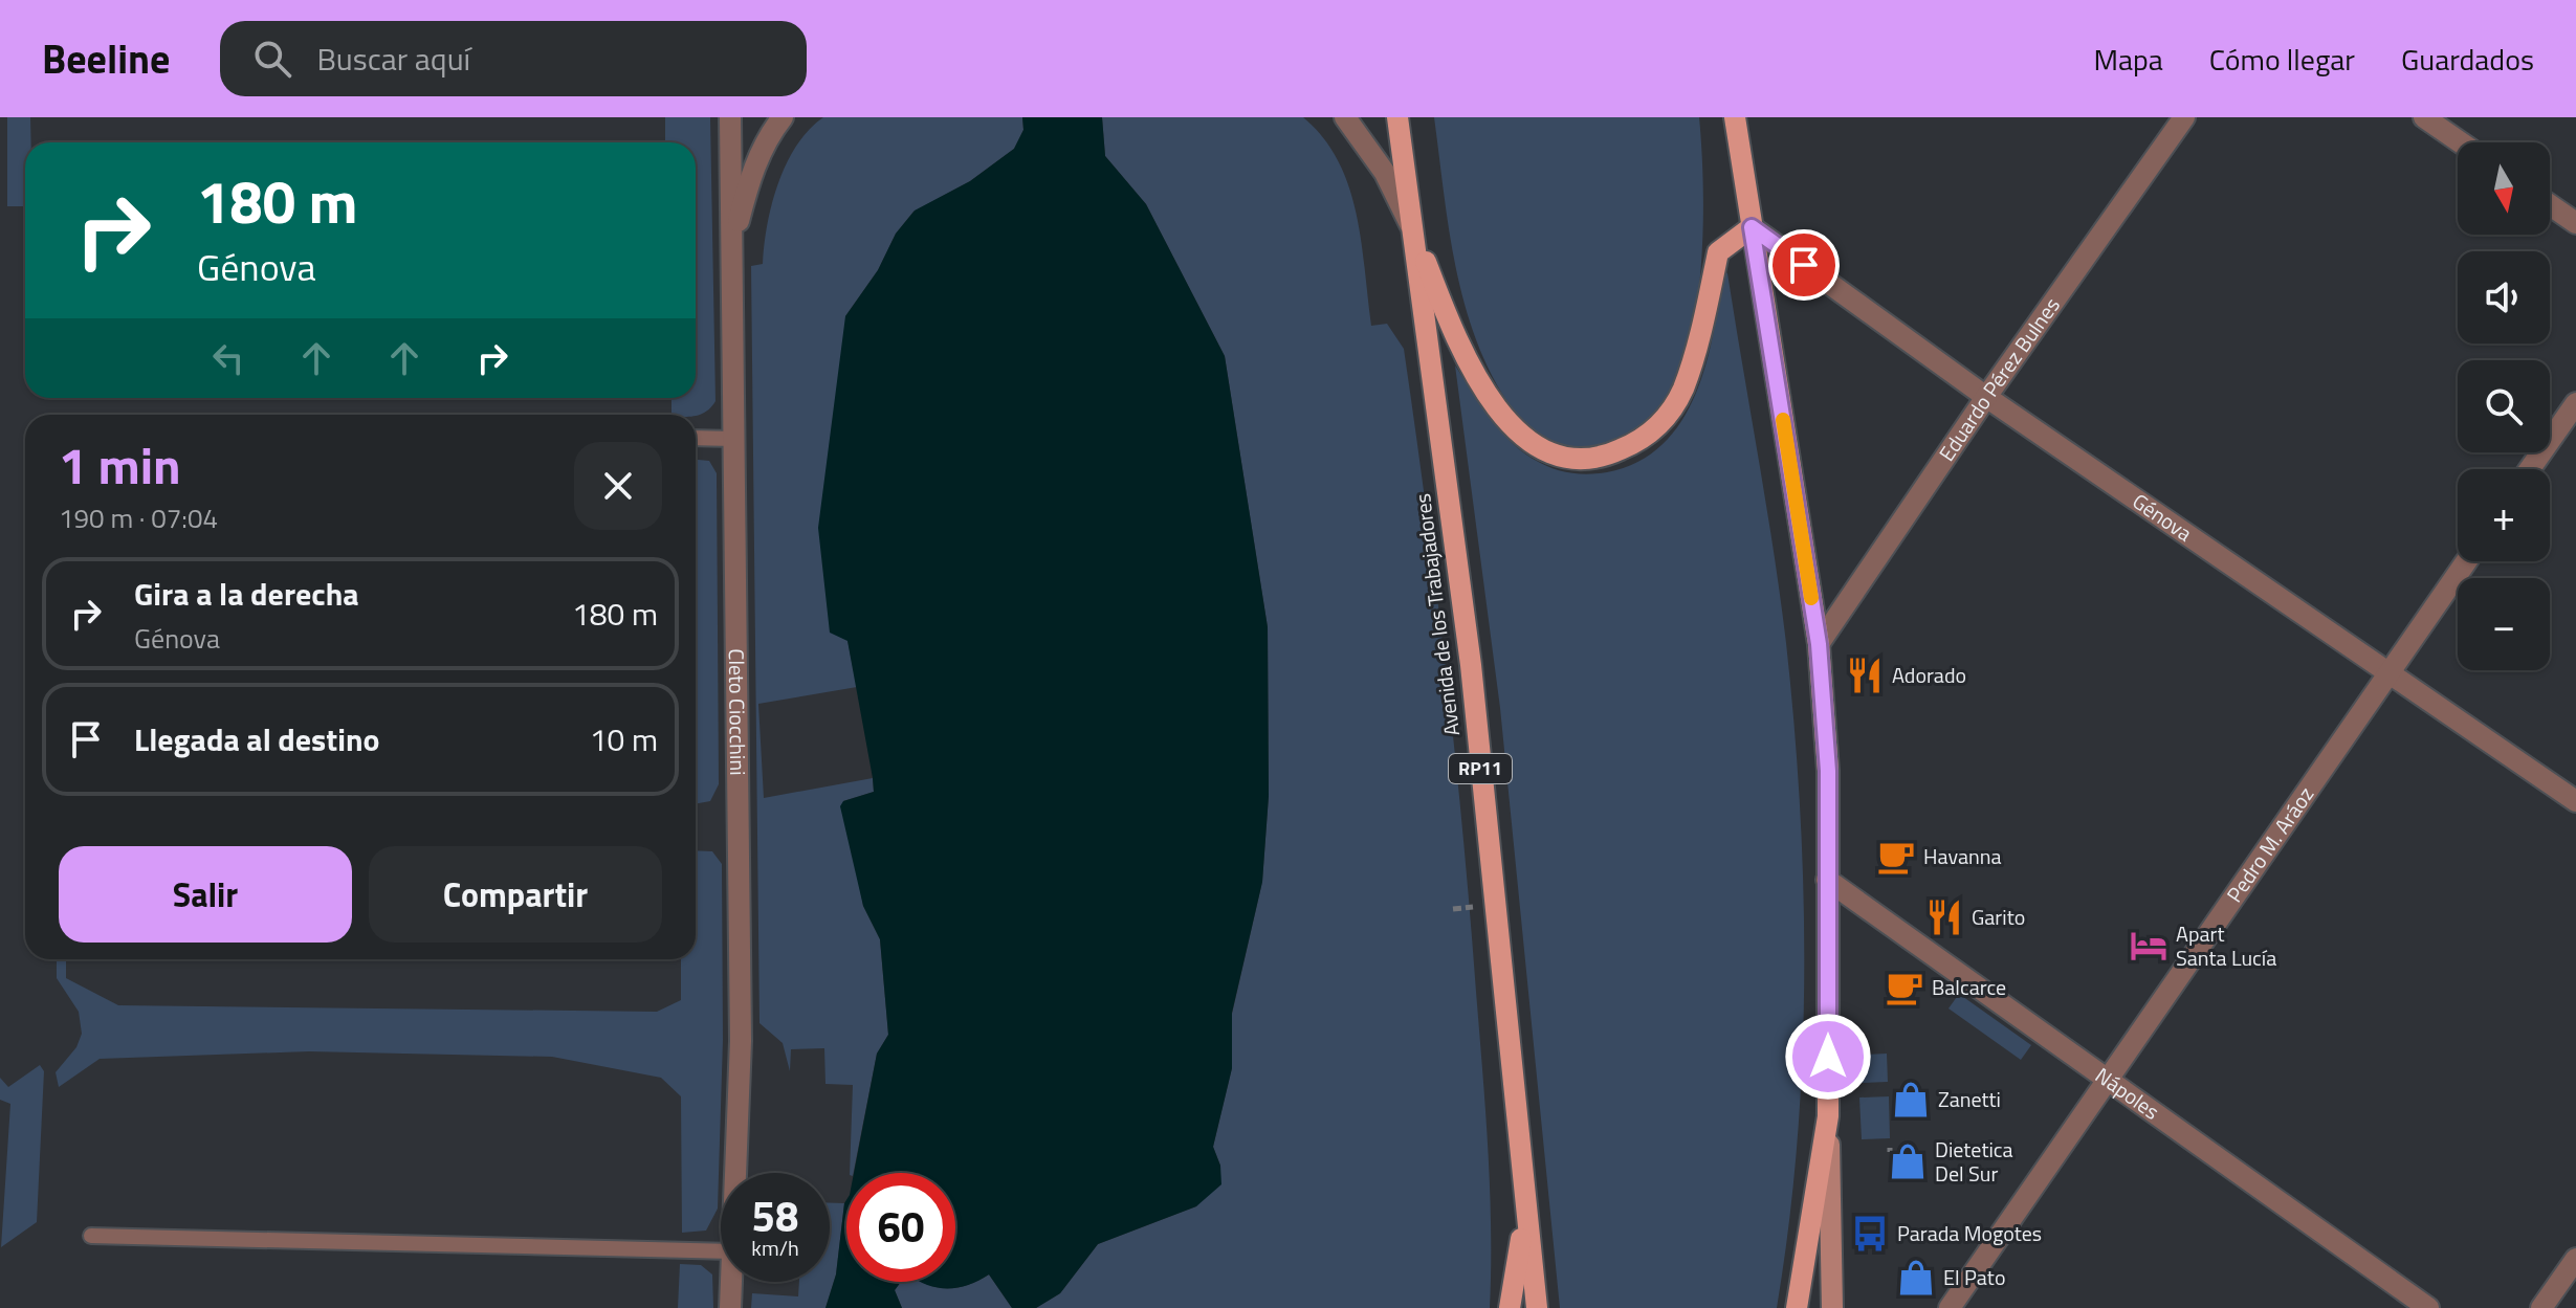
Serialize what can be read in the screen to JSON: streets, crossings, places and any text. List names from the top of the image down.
{
  "streets": {
    "main road": ["Avenida de los Trabajadores", "RP11"],
    "street": [
      "Eduardo Pérez Bulnes",
      "Génova",
      "Cleto Ciocchini",
      "Pedro M. Aráoz",
      "Nápoles"
    ]
  },
  "crossings": [
    ["Eduardo Pérez Bulnes", "Génova"],
    ["Génova", "Pedro M. Aráoz"],
    ["Pedro M. Aráoz", "Nápoles"]
  ],
  "places": {
    "restaurant": ["Adorado", "Garito"],
    "cafe": ["Havanna", "Balcarce"],
    "hotel": ["Apart Santa Lucía"],
    "shop": ["Zanetti", "Dietetica Del Sur", "El Pato"],
    "bus stop": ["Parada Mogotes"]
  },
  "north": "bottom",
  "page": {
    "header": "Beeline",
    "search": "Buscar aquí",
    "nav": ["Mapa", "Cómo llegar", "Guardados"],
    "map_buttons": ["+", "−"],
    "turn": ["180 m", "Génova"],
    "heading": ["1 min", "190 m · 07:04"],
    "list": [
      {
        "name": "Gira a la derecha",
        "note": "Génova",
        "value": "180 m"
      },
      {
        "name": "Llegada al destino",
        "value": "10 m"
      }
    ],
    "buttons": ["Salir", "Compartir"],
    "speed": "58 km/h",
    "limit": "60"
  }
}
